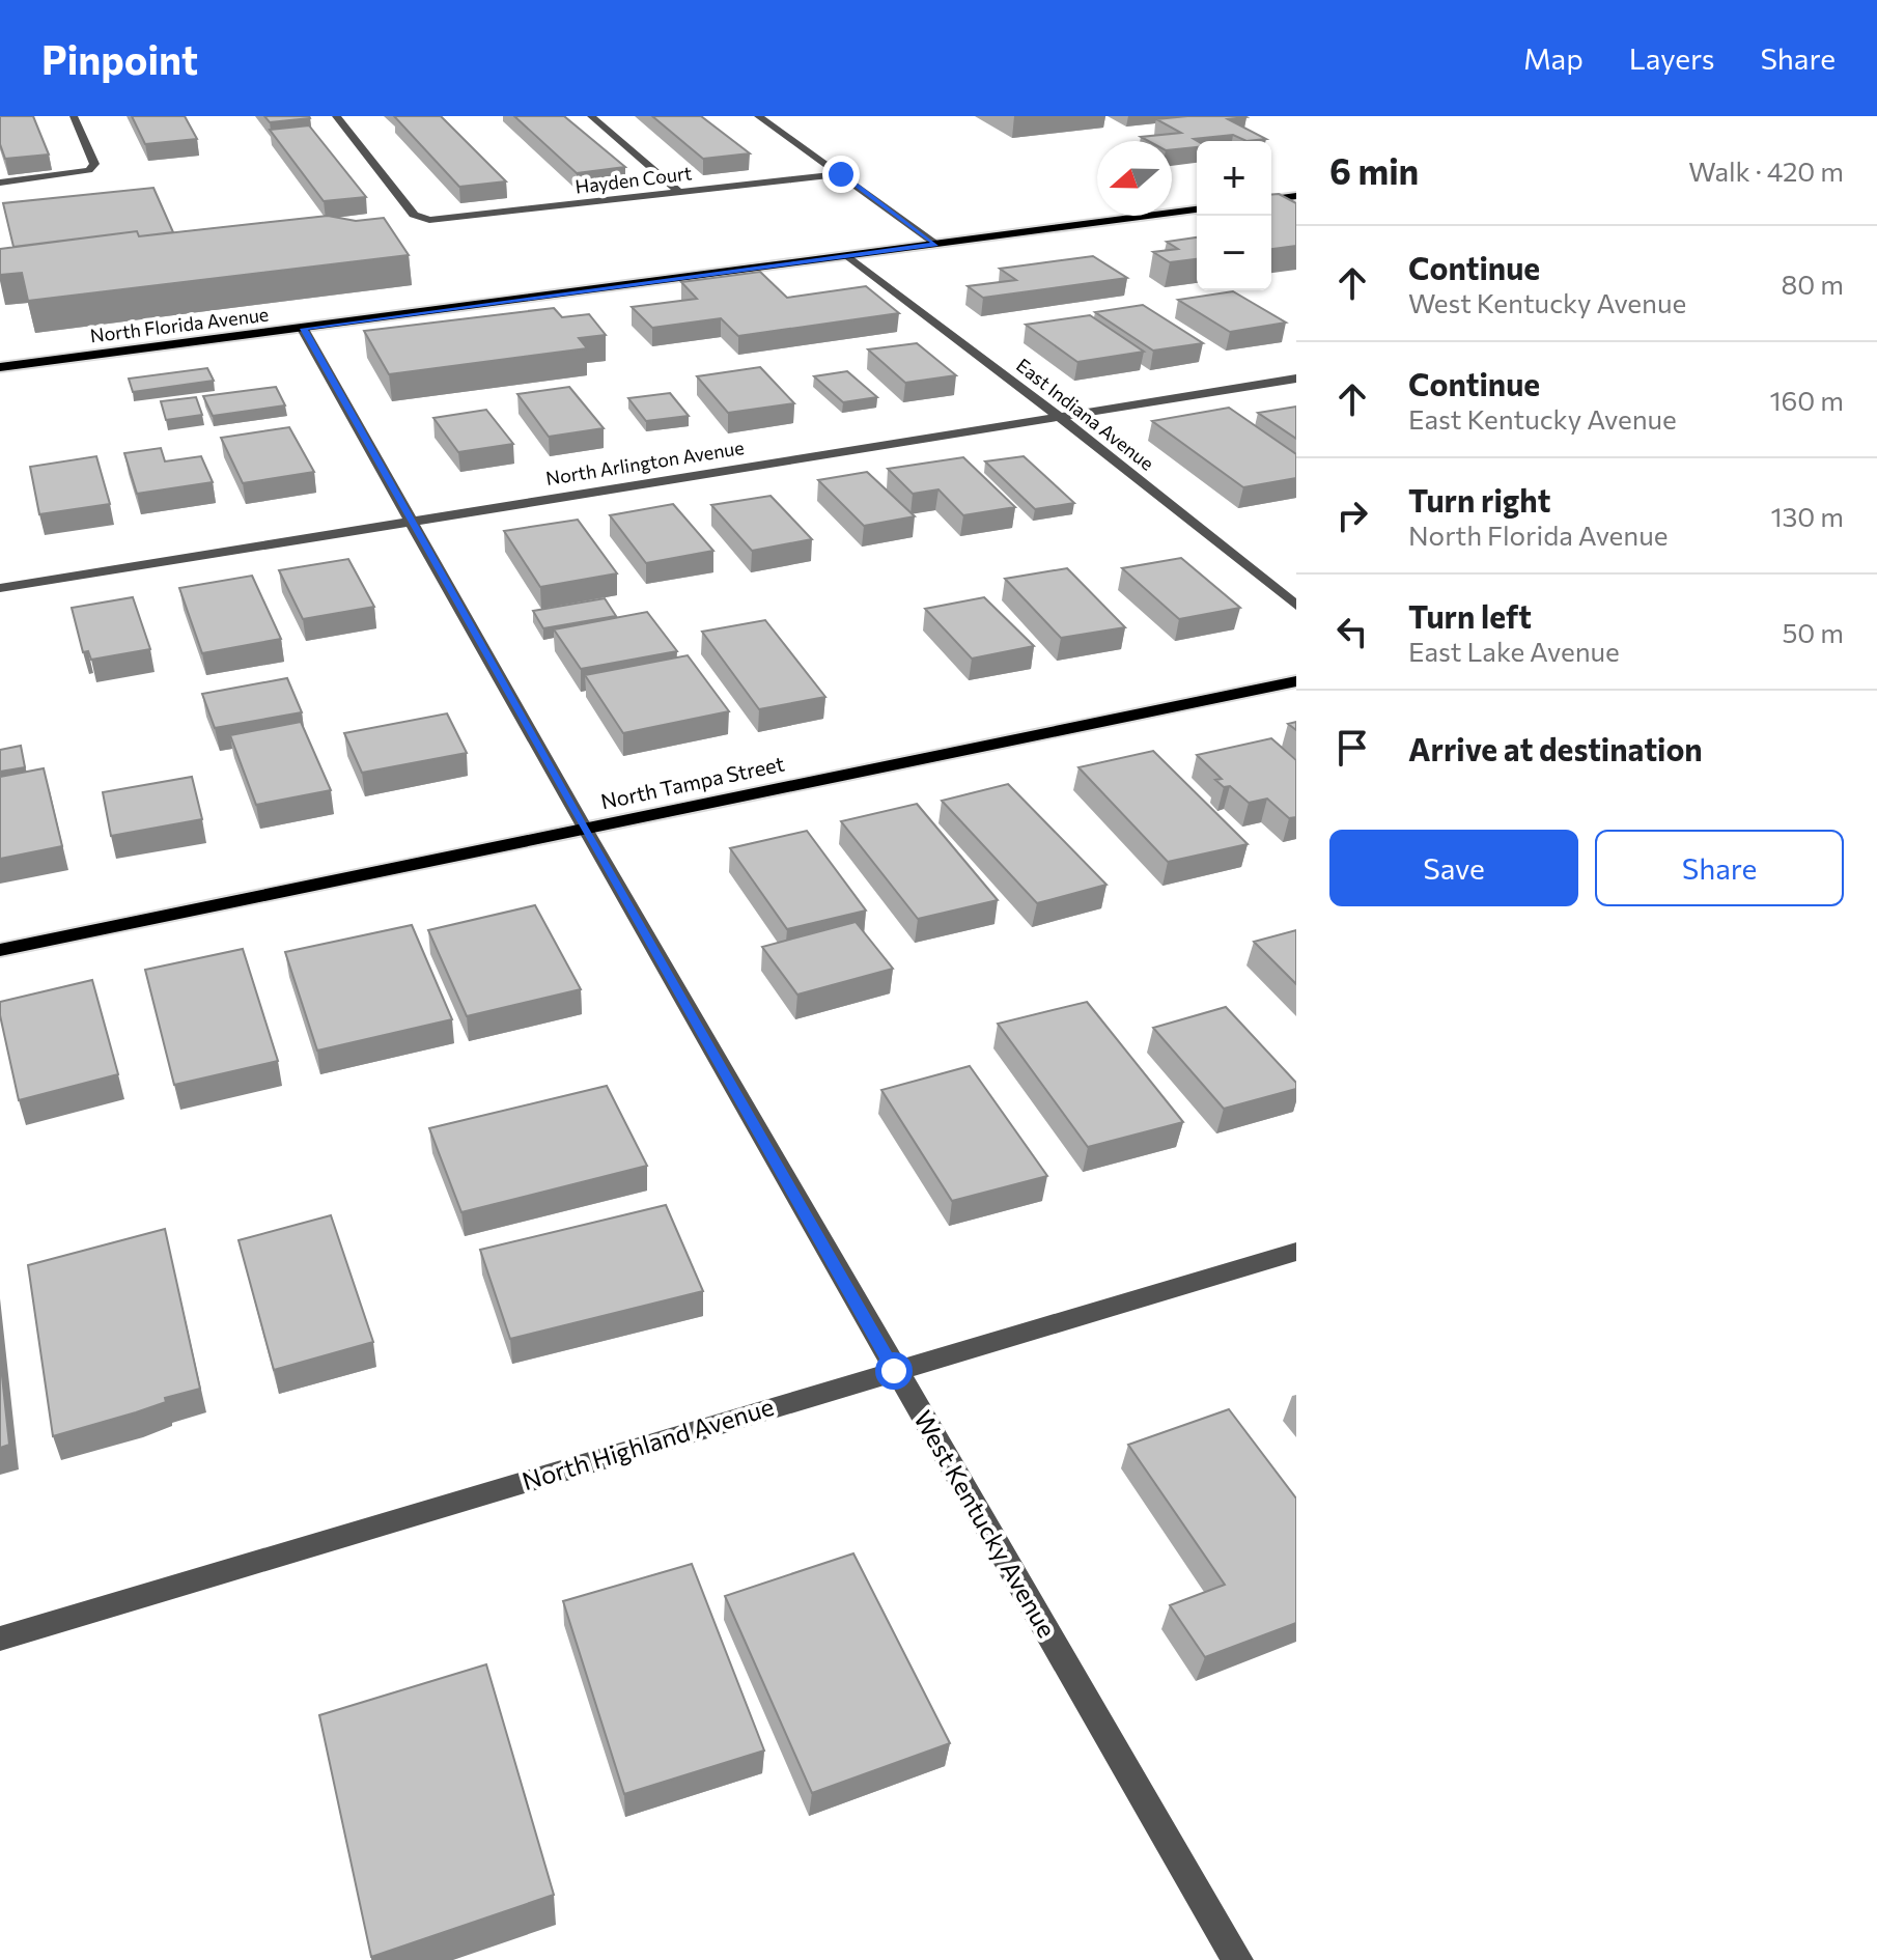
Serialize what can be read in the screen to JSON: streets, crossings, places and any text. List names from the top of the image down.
{
  "streets": {
    "main road": ["North Florida Avenue", "North Tampa Street"],
    "street": [
      "Hayden Court",
      "East Indiana Avenue",
      "North Arlington Avenue",
      "North Highland Avenue",
      "West Kentucky Avenue"
    ]
  },
  "crossings": [
    ["North Florida Avenue", "East Indiana Avenue"],
    ["North Florida Avenue", "West Kentucky Avenue"],
    ["East Indiana Avenue", "North Arlington Avenue"],
    ["North Arlington Avenue", "West Kentucky Avenue"],
    ["North Tampa Street", "West Kentucky Avenue"],
    ["North Highland Avenue", "West Kentucky Avenue"]
  ],
  "north": "left",
  "page": {
    "header": "Pinpoint",
    "nav": ["Map", "Layers", "Share"],
    "heading": ["6 min", "Walk · 420 m"],
    "map_buttons": ["+", "−"],
    "list": [
      ["Continue", "West Kentucky Avenue", "80 m"],
      ["Continue", "East Kentucky Avenue", "160 m"],
      ["Turn right", "North Florida Avenue", "130 m"],
      ["Turn left", "East Lake Avenue", "50 m"],
      "Arrive at destination"
    ],
    "buttons": ["Save", "Share"]
  }
}
